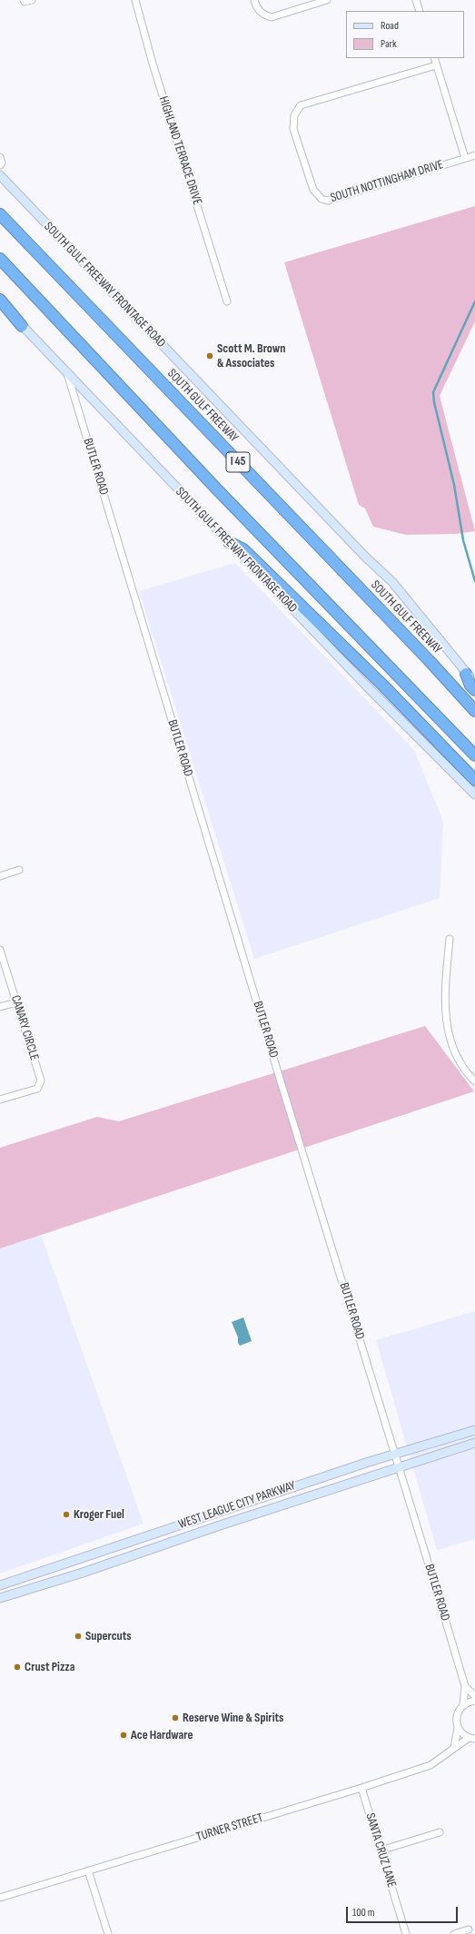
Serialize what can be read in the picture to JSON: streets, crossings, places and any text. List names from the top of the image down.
{
  "streets": {
    "highway": ["SOUTH GULF FREEWAY", "I 45"],
    "main road": ["SOUTH GULF FREEWAY FRONTAGE ROAD", "WEST LEAGUE CITY PARKWAY"],
    "street": [
      "HIGHLAND TERRACE DRIVE",
      "SOUTH NOTTINGHAM DRIVE",
      "BUTLER ROAD",
      "CANARY CIRCLE",
      "TURNER STREET",
      "SANTA CRUZ LANE"
    ]
  },
  "crossings": [
    ["SOUTH GULF FREEWAY FRONTAGE ROAD", "BUTLER ROAD"],
    ["BUTLER ROAD", "WEST LEAGUE CITY PARKWAY"],
    ["TURNER STREET", "SANTA CRUZ LANE"]
  ],
  "places": [
    "Scott M. Brown & Associates",
    "Kroger Fuel",
    "Supercuts",
    "Crust Pizza",
    "Reserve Wine & Spirits",
    "Ace Hardware"
  ],
  "legend": ["Road", "Park"],
  "scale_bar": "100 m"
}
